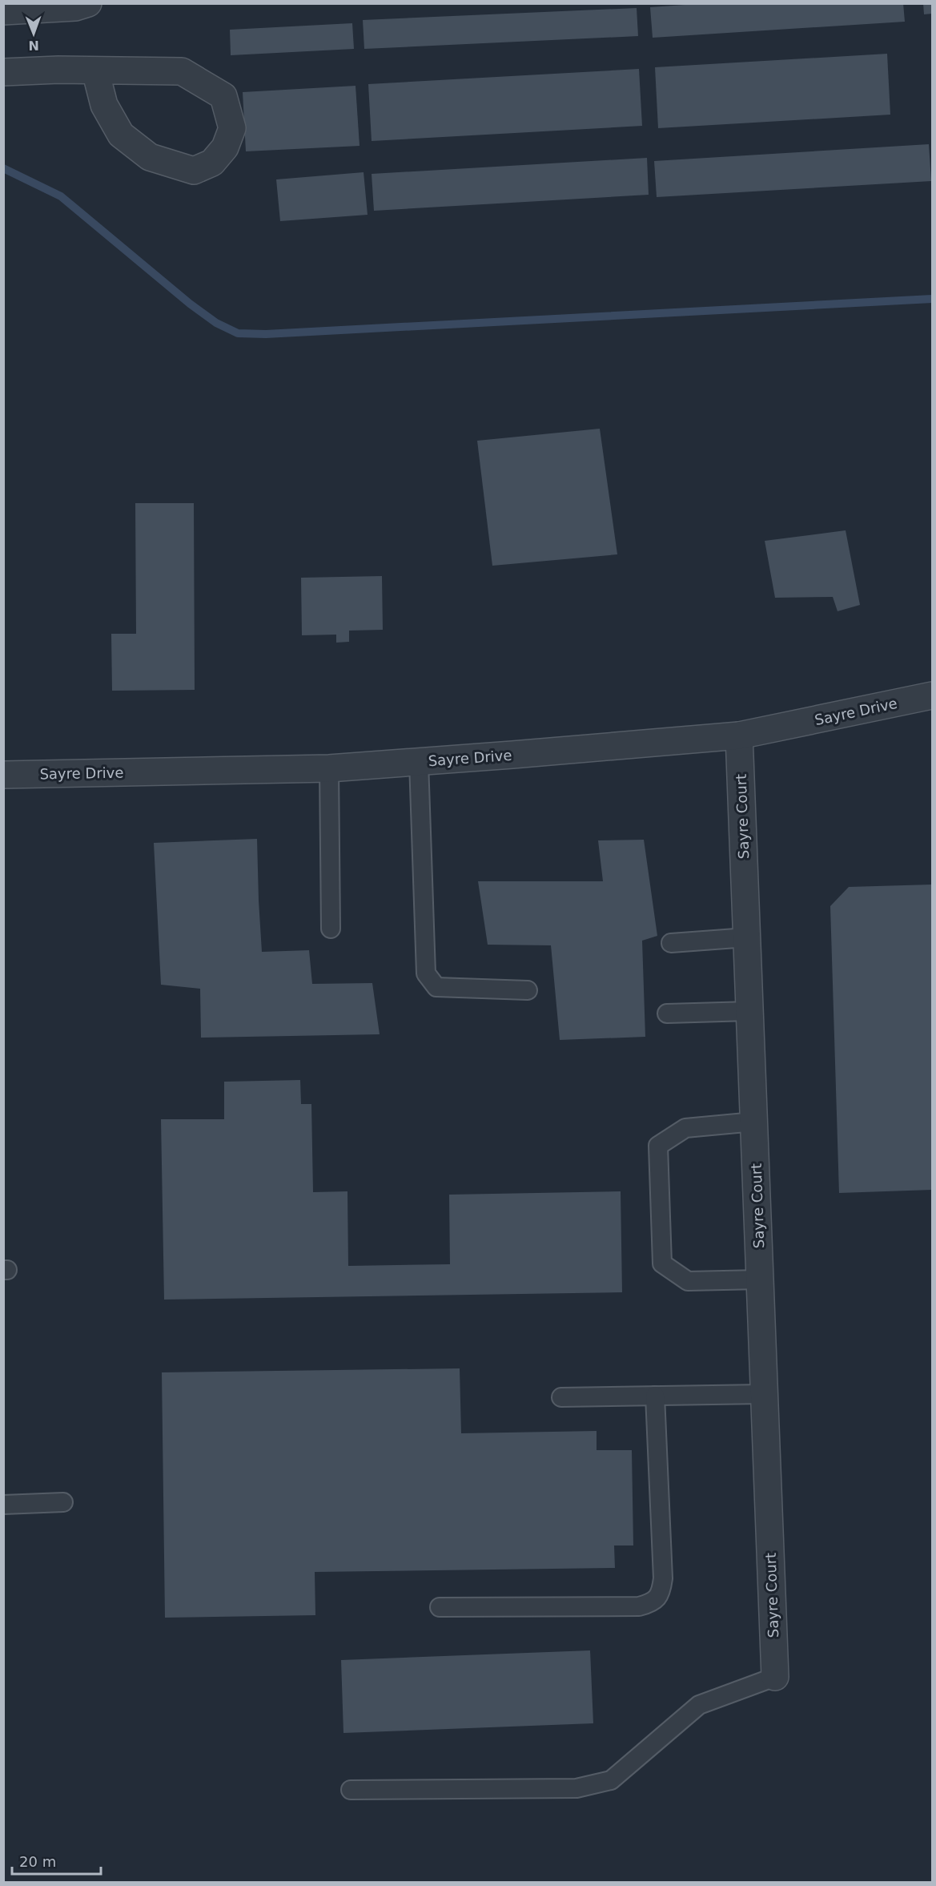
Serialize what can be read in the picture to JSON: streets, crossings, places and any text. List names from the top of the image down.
{
  "streets": {
    "street": ["Sayre Drive", "Sayre Court"]
  },
  "crossings": [
    ["Sayre Drive", "Sayre Court"]
  ],
  "scale_bar": "20 m",
  "north": "bottom"
}
